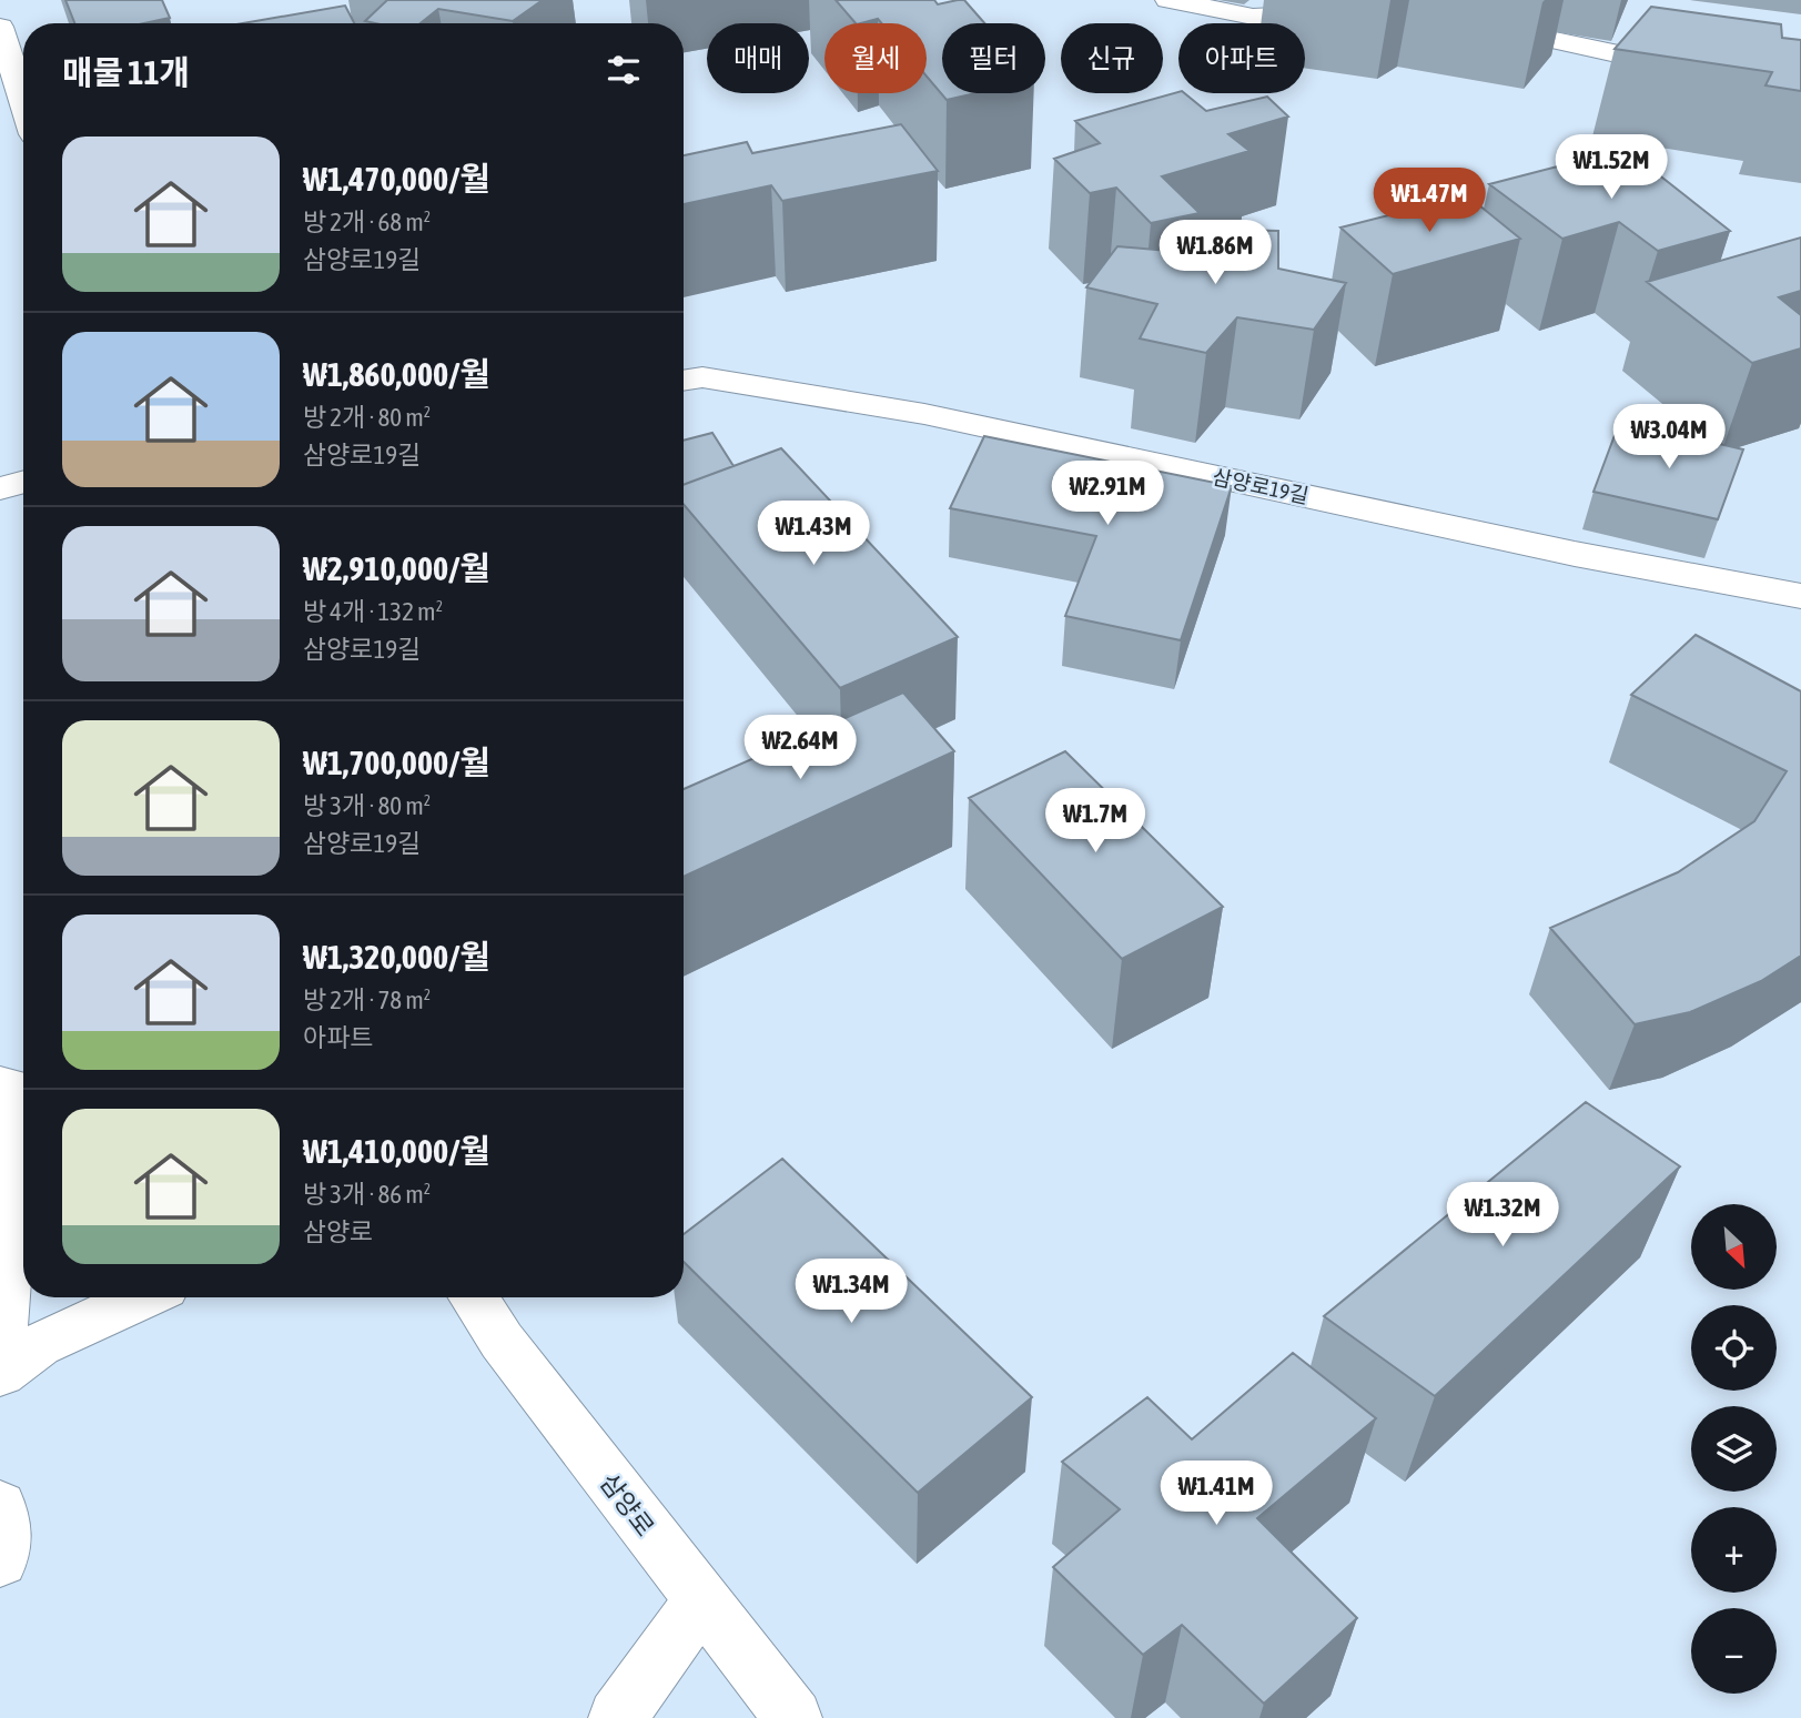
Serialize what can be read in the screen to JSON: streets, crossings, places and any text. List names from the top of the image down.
{
  "streets": {
    "street": ["삼양로19길", "삼양로"]
  },
  "north": "bottom right",
  "page": {
    "chip": [
      "매매",
      "월세",
      "필터",
      "신규",
      "아파트"
    ],
    "heading": "매물 11개",
    "list": [
      {
        "name": "₩1,470,000/월",
        "note": "방 2개 · 68 m² · 삼양로19길"
      },
      {
        "name": "₩1,860,000/월",
        "note": "방 2개 · 80 m² · 삼양로19길"
      },
      {
        "name": "₩2,910,000/월",
        "note": "방 4개 · 132 m² · 삼양로19길"
      },
      {
        "name": "₩1,700,000/월",
        "note": "방 3개 · 80 m² · 삼양로19길"
      },
      {
        "name": "₩1,320,000/월",
        "note": "방 2개 · 78 m² · 아파트"
      },
      {
        "name": "₩1,410,000/월",
        "note": "방 3개 · 86 m² · 삼양로"
      }
    ],
    "price": [
      "₩1.52M",
      "₩1.47M",
      "₩1.86M",
      "₩3.04M",
      "₩2.91M",
      "₩1.43M",
      "₩2.64M",
      "₩1.7M",
      "₩1.32M",
      "₩1.34M",
      "₩1.41M"
    ],
    "map_buttons": ["+", "−"]
  }
}
